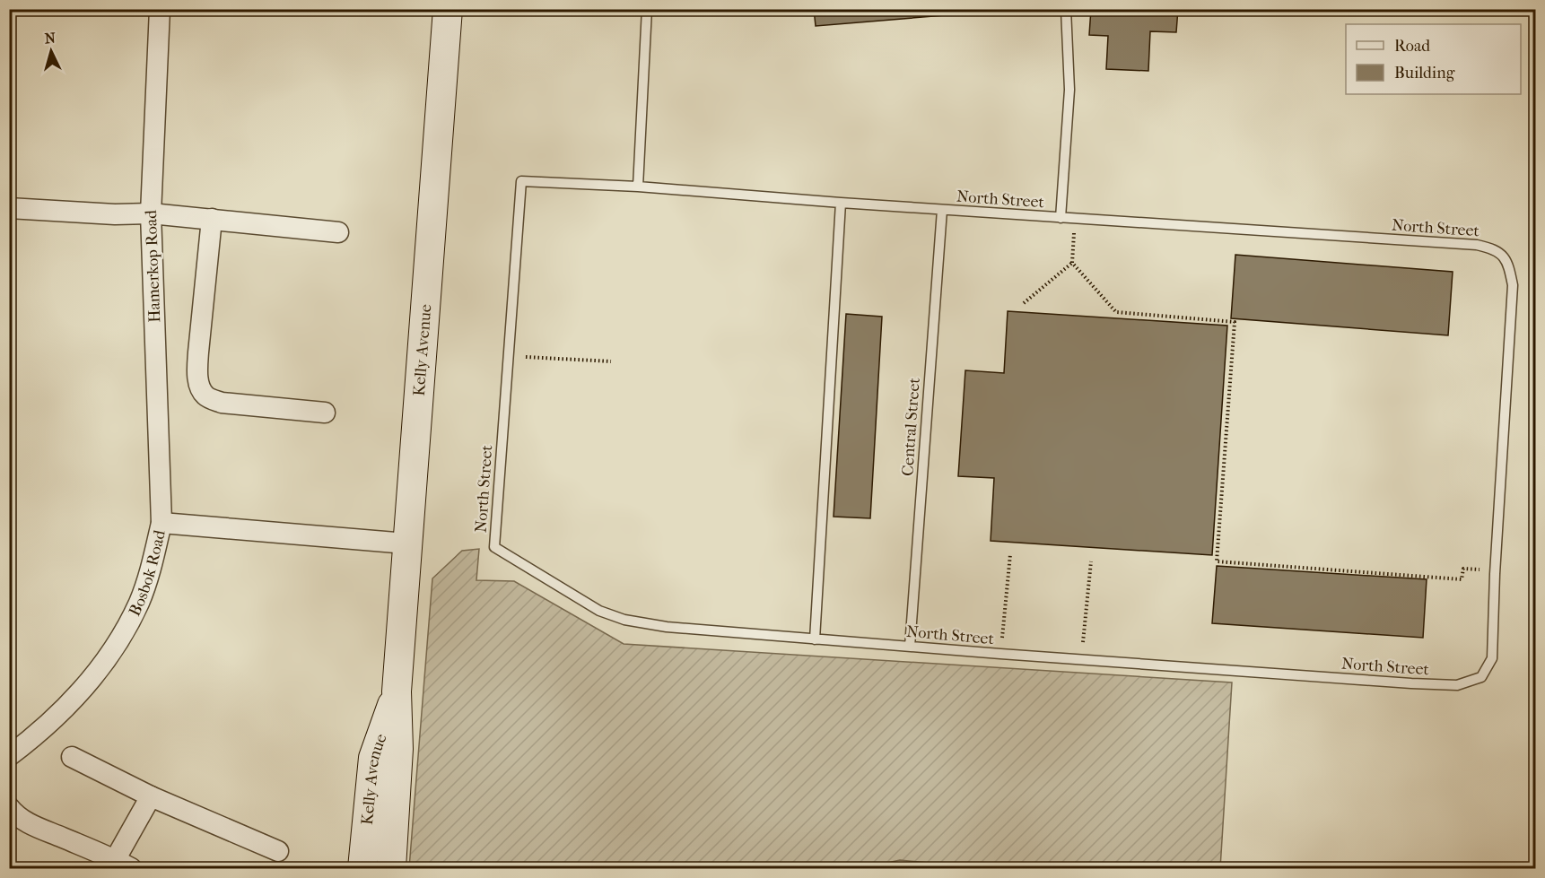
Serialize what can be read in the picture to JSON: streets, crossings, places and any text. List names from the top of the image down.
{
  "streets": {
    "street": ["Hamerkop Road", "Kelly Avenue", "Bosbok Road"],
    "lane": ["North Street", "Central Street"]
  },
  "crossings": [
    ["North Street", "Central Street"],
    ["Hamerkop Road", "Bosbok Road"],
    ["Kelly Avenue", "Bosbok Road"]
  ],
  "legend": ["Road", "Building"],
  "north": "top"
}
